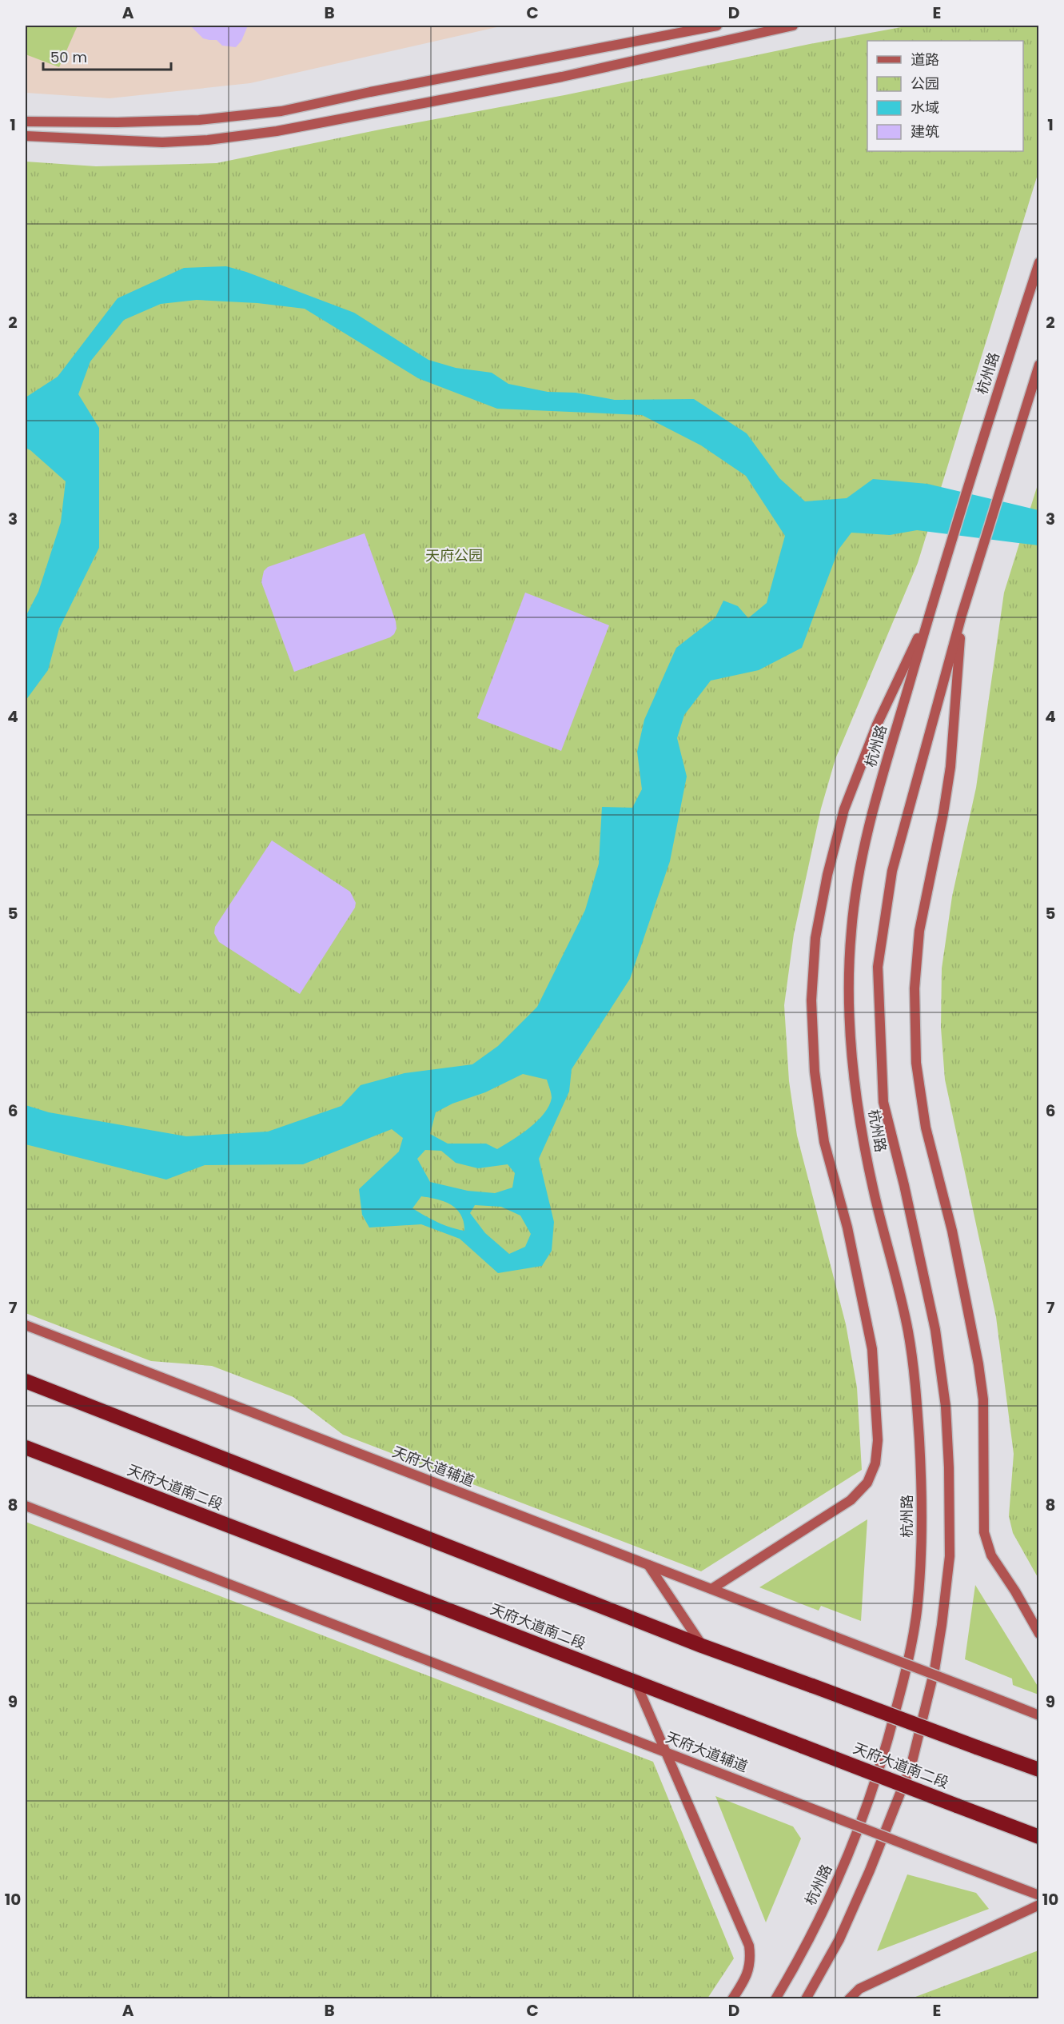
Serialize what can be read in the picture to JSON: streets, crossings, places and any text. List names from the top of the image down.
{
  "streets": {
    "highway": ["天府大道南二段"],
    "main road": ["杭州路", "天府大道辅道"]
  },
  "parks": ["天府公园"],
  "legend": [
    "道路",
    "公园",
    "水域",
    "建筑"
  ],
  "scale_bar": "50 m",
  "grid": {
    "columns": [
      "A",
      "B",
      "C",
      "D",
      "E"
    ],
    "rows": [
      "1",
      "2",
      "3",
      "4",
      "5",
      "6",
      "7",
      "8",
      "9",
      "10"
    ]
  }
}
